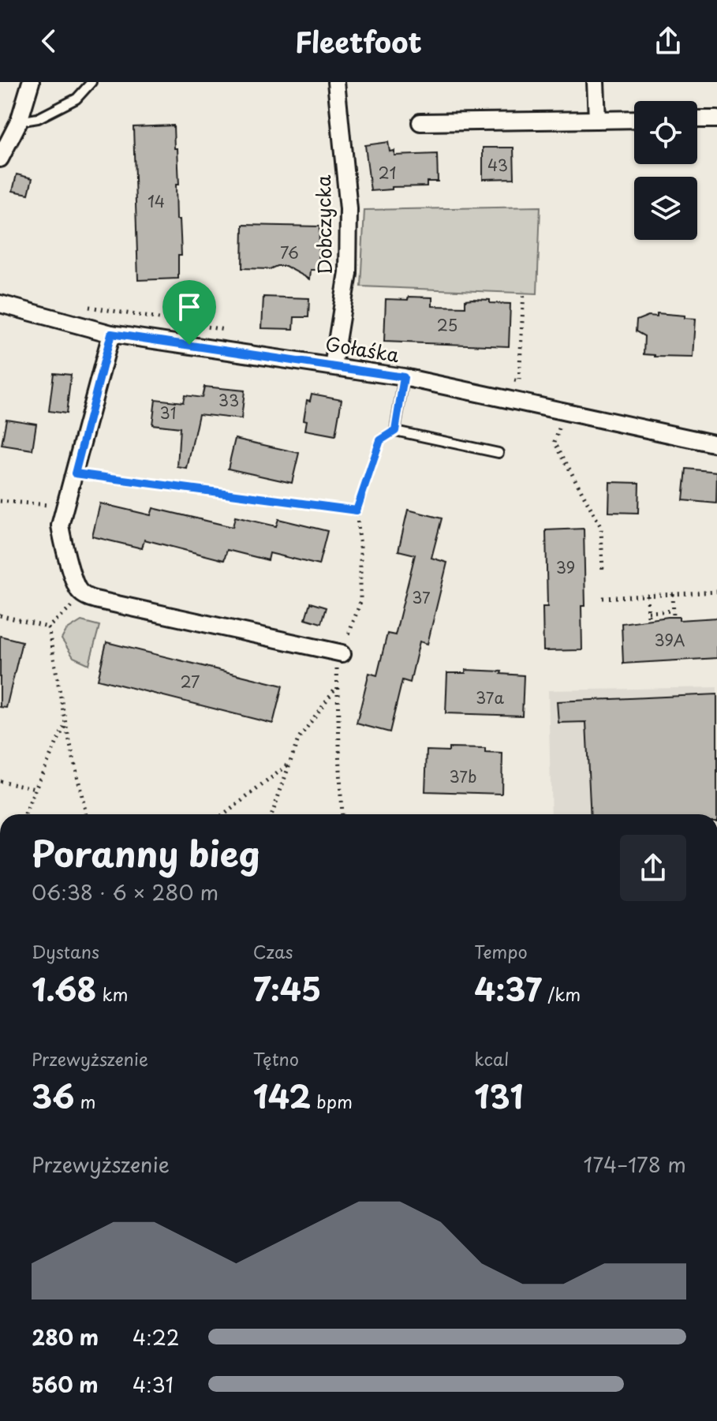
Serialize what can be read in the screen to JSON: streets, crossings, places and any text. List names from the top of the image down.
{
  "streets": {
    "street": ["Dobczycka", "Gołaśka"]
  },
  "crossings": [
    ["Dobczycka", "Gołaśka"]
  ],
  "house_numbers": [
    "43",
    "21",
    "14",
    "76",
    "25",
    "33",
    "31",
    "39",
    "37",
    "39A",
    "27",
    "37a",
    "37b"
  ],
  "page": {
    "header": "Fleetfoot",
    "heading": ["Poranny bieg", "06:38 · 6 × 280 m"],
    "stats": [
      ["Dystans", "1.68 km"],
      ["Czas", "7:45"],
      ["Tempo", "4:37 /km"],
      ["Przewyższenie", "36 m"],
      ["Tętno", "142 bpm"],
      ["kcal", "131"]
    ],
    "chart": ["Przewyższenie", "174–178 m"],
    "list": [
      {
        "name": "280 m",
        "note": "4:22"
      },
      {
        "name": "560 m",
        "note": "4:31"
      }
    ]
  }
}
